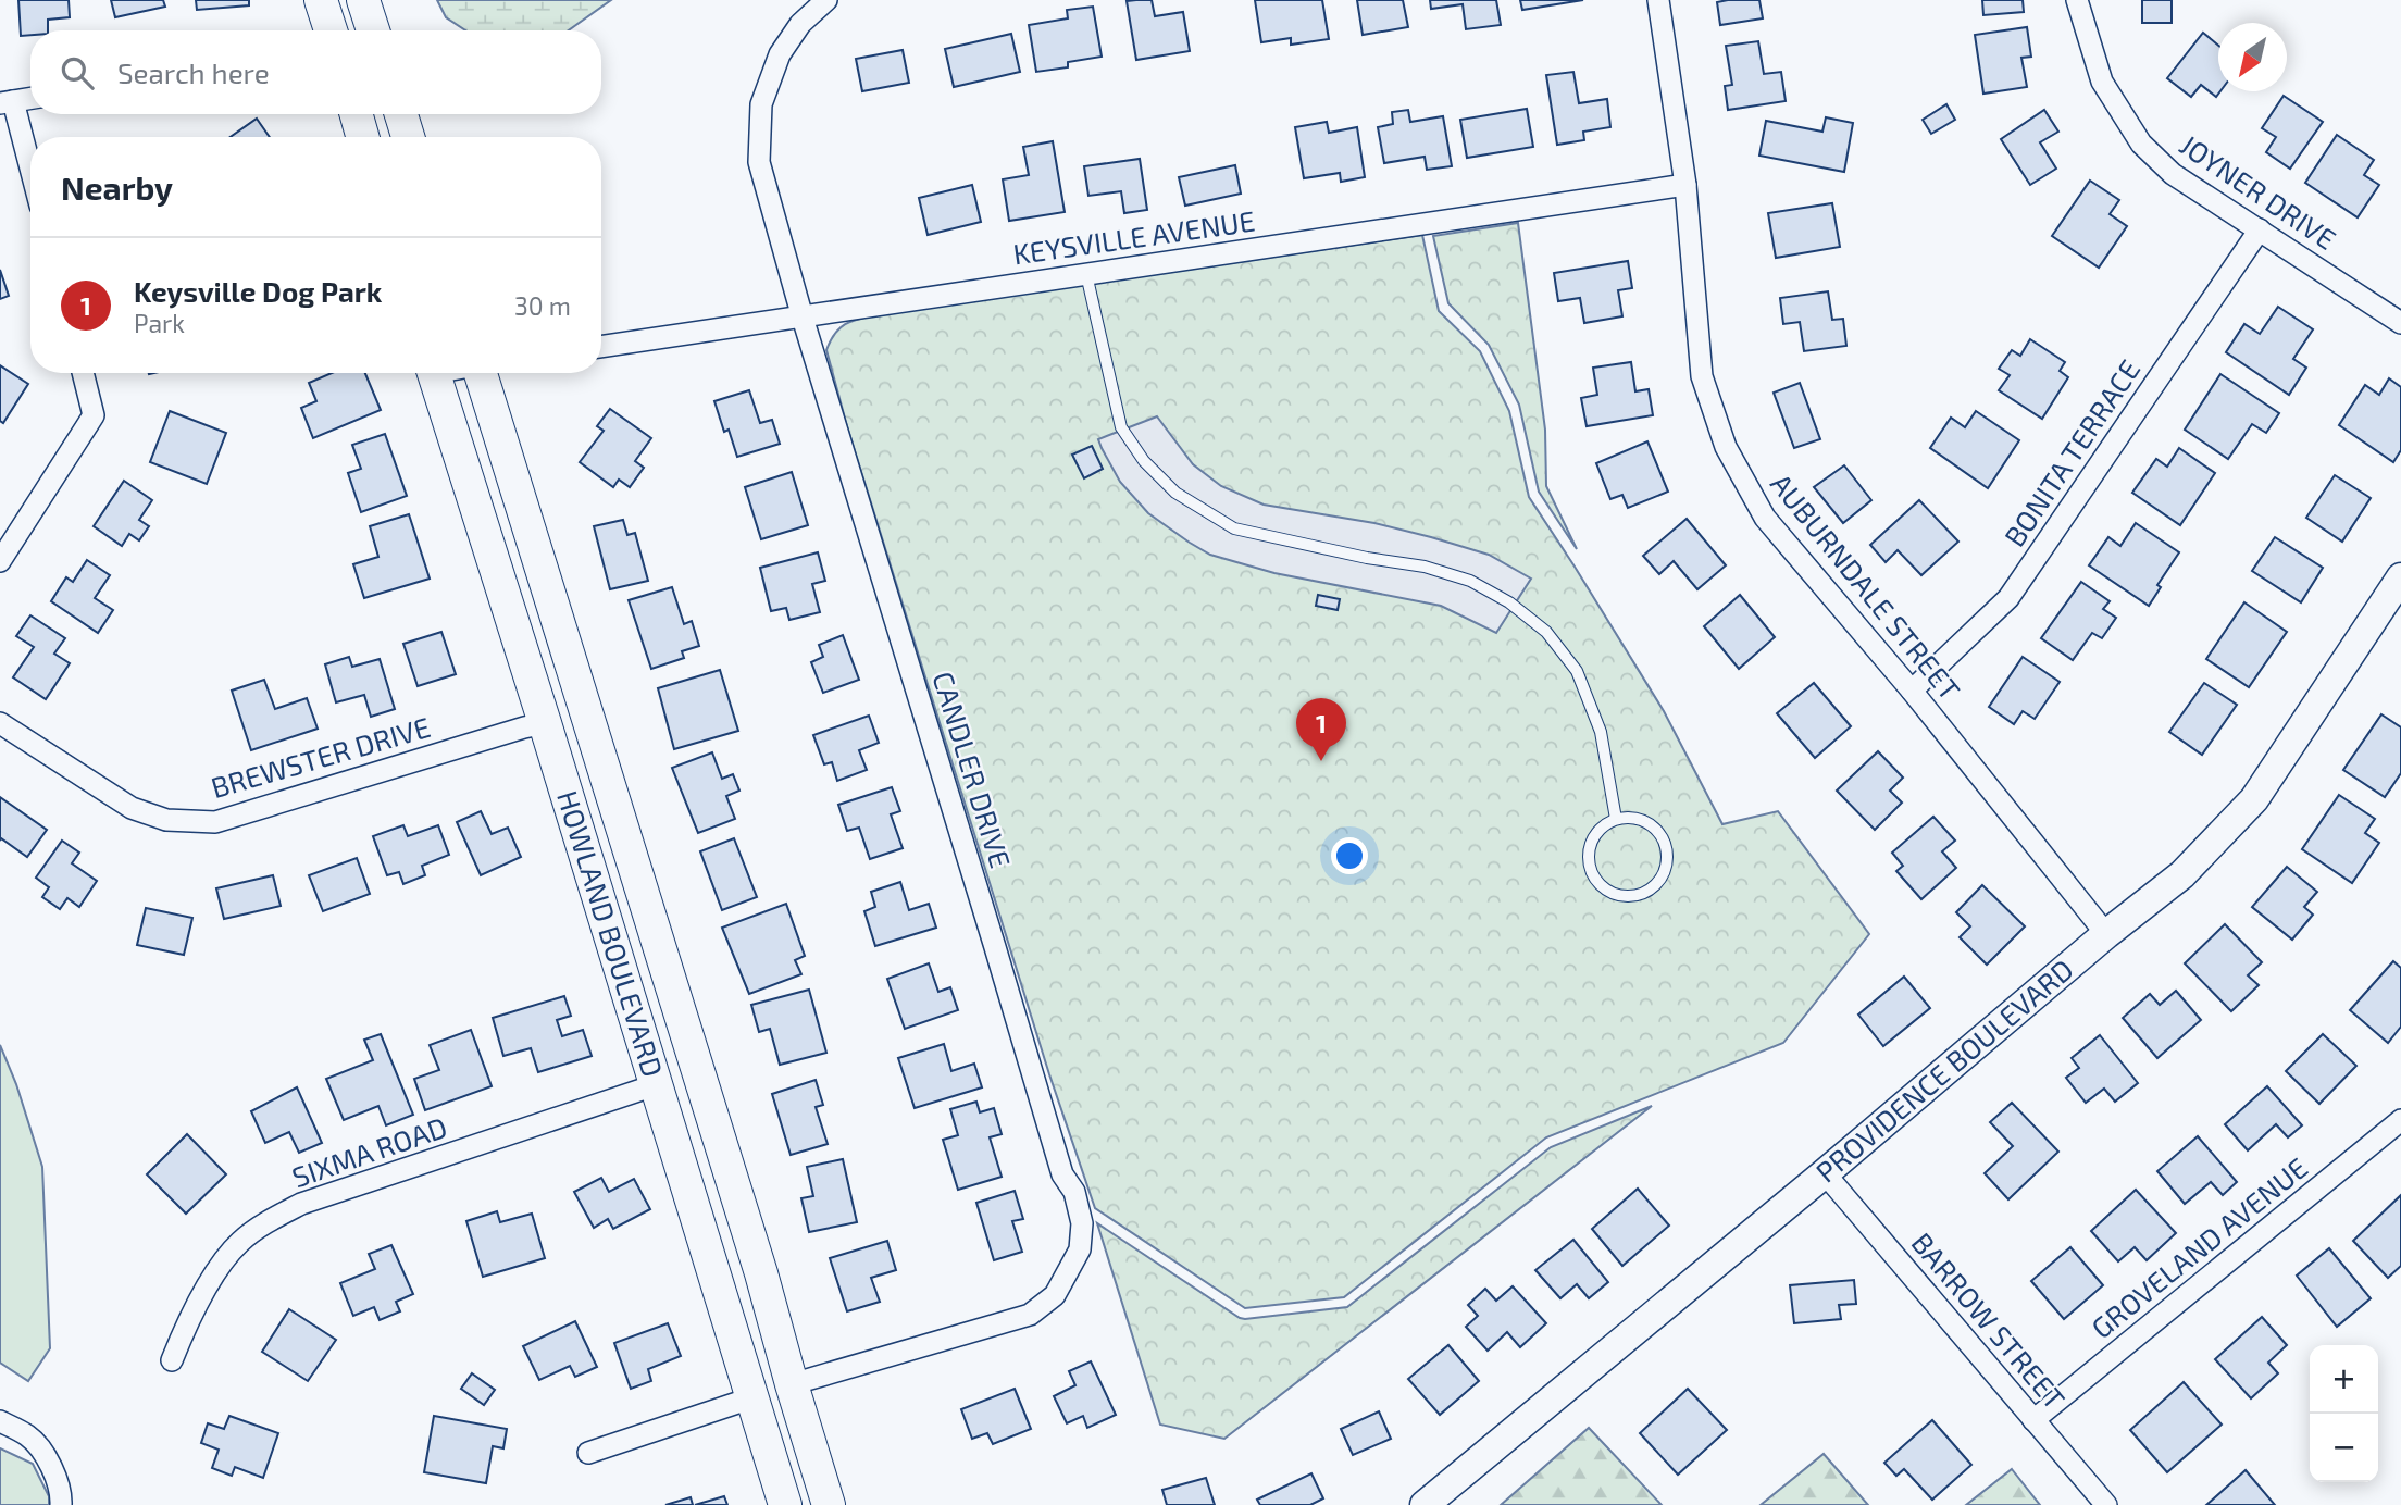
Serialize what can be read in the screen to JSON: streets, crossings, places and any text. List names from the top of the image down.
{
  "streets": {
    "main road": ["HOWLAND BOULEVARD", "PROVIDENCE BOULEVARD"],
    "street": [
      "JOYNER DRIVE",
      "KEYSVILLE AVENUE",
      "BONITA TERRACE",
      "AUBURNDALE STREET",
      "BREWSTER DRIVE",
      "CANDLER DRIVE",
      "SIXMA ROAD",
      "GROVELAND AVENUE",
      "BARROW STREET"
    ]
  },
  "crossings": [
    ["JOYNER DRIVE", "BONITA TERRACE"],
    ["KEYSVILLE AVENUE", "AUBURNDALE STREET"],
    ["KEYSVILLE AVENUE", "CANDLER DRIVE"],
    ["BONITA TERRACE", "AUBURNDALE STREET"],
    ["AUBURNDALE STREET", "PROVIDENCE BOULEVARD"],
    ["BREWSTER DRIVE", "HOWLAND BOULEVARD"],
    ["CANDLER DRIVE", "HOWLAND BOULEVARD"],
    ["HOWLAND BOULEVARD", "SIXMA ROAD"],
    ["PROVIDENCE BOULEVARD", "BARROW STREET"],
    ["GROVELAND AVENUE", "BARROW STREET"]
  ],
  "north": "bottom left",
  "page": {
    "search": "Search here",
    "heading": "Nearby",
    "list": [
      {
        "mark": "1",
        "name": "Keysville Dog Park",
        "note": "Park",
        "value": "30 m"
      }
    ],
    "pins": "1",
    "map_buttons": ["+", "−"]
  }
}
